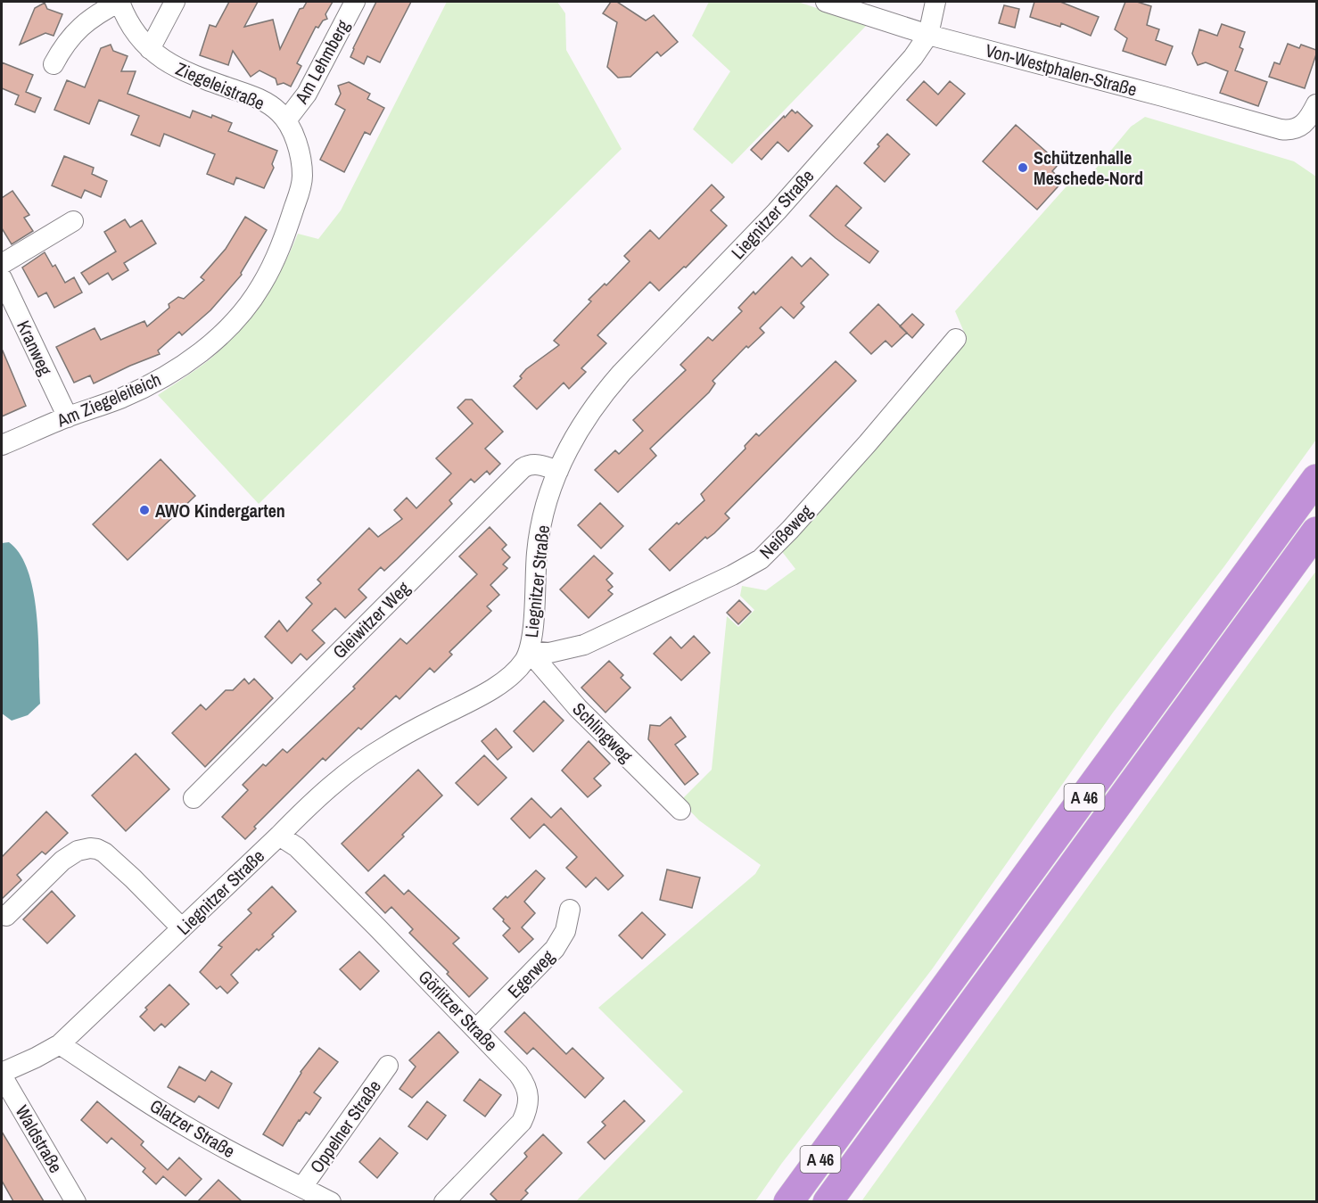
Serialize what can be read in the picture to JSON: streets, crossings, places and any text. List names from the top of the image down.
{
  "streets": {
    "highway": ["A 46"],
    "street": [
      "Am Lehmberg",
      "Von-Westphalen-Straße",
      "Ziegeleistraße",
      "Liegnitzer Straße",
      "Kranweg",
      "Am Ziegeleiteich",
      "Neißeweg",
      "Gleiwitzer Weg",
      "Schlingweg",
      "Egerweg",
      "Görlitzer Straße",
      "Oppelner Straße",
      "Glatzer Straße",
      "Waldstraße"
    ]
  },
  "crossings": [
    ["Am Lehmberg", "Ziegeleistraße"],
    ["Von-Westphalen-Straße", "Liegnitzer Straße"],
    ["Ziegeleistraße", "Am Ziegeleiteich"],
    ["Liegnitzer Straße", "Neißeweg"],
    ["Liegnitzer Straße", "Gleiwitzer Weg"],
    ["Liegnitzer Straße", "Schlingweg"],
    ["Liegnitzer Straße", "Görlitzer Straße"],
    ["Liegnitzer Straße", "Glatzer Straße"],
    ["Liegnitzer Straße", "Waldstraße"],
    ["Kranweg", "Am Ziegeleiteich"],
    ["Neißeweg", "Schlingweg"],
    ["Egerweg", "Görlitzer Straße"],
    ["Oppelner Straße", "Glatzer Straße"]
  ],
  "places": ["Schützenhalle Meschede-Nord", "AWO Kindergarten"]
}
